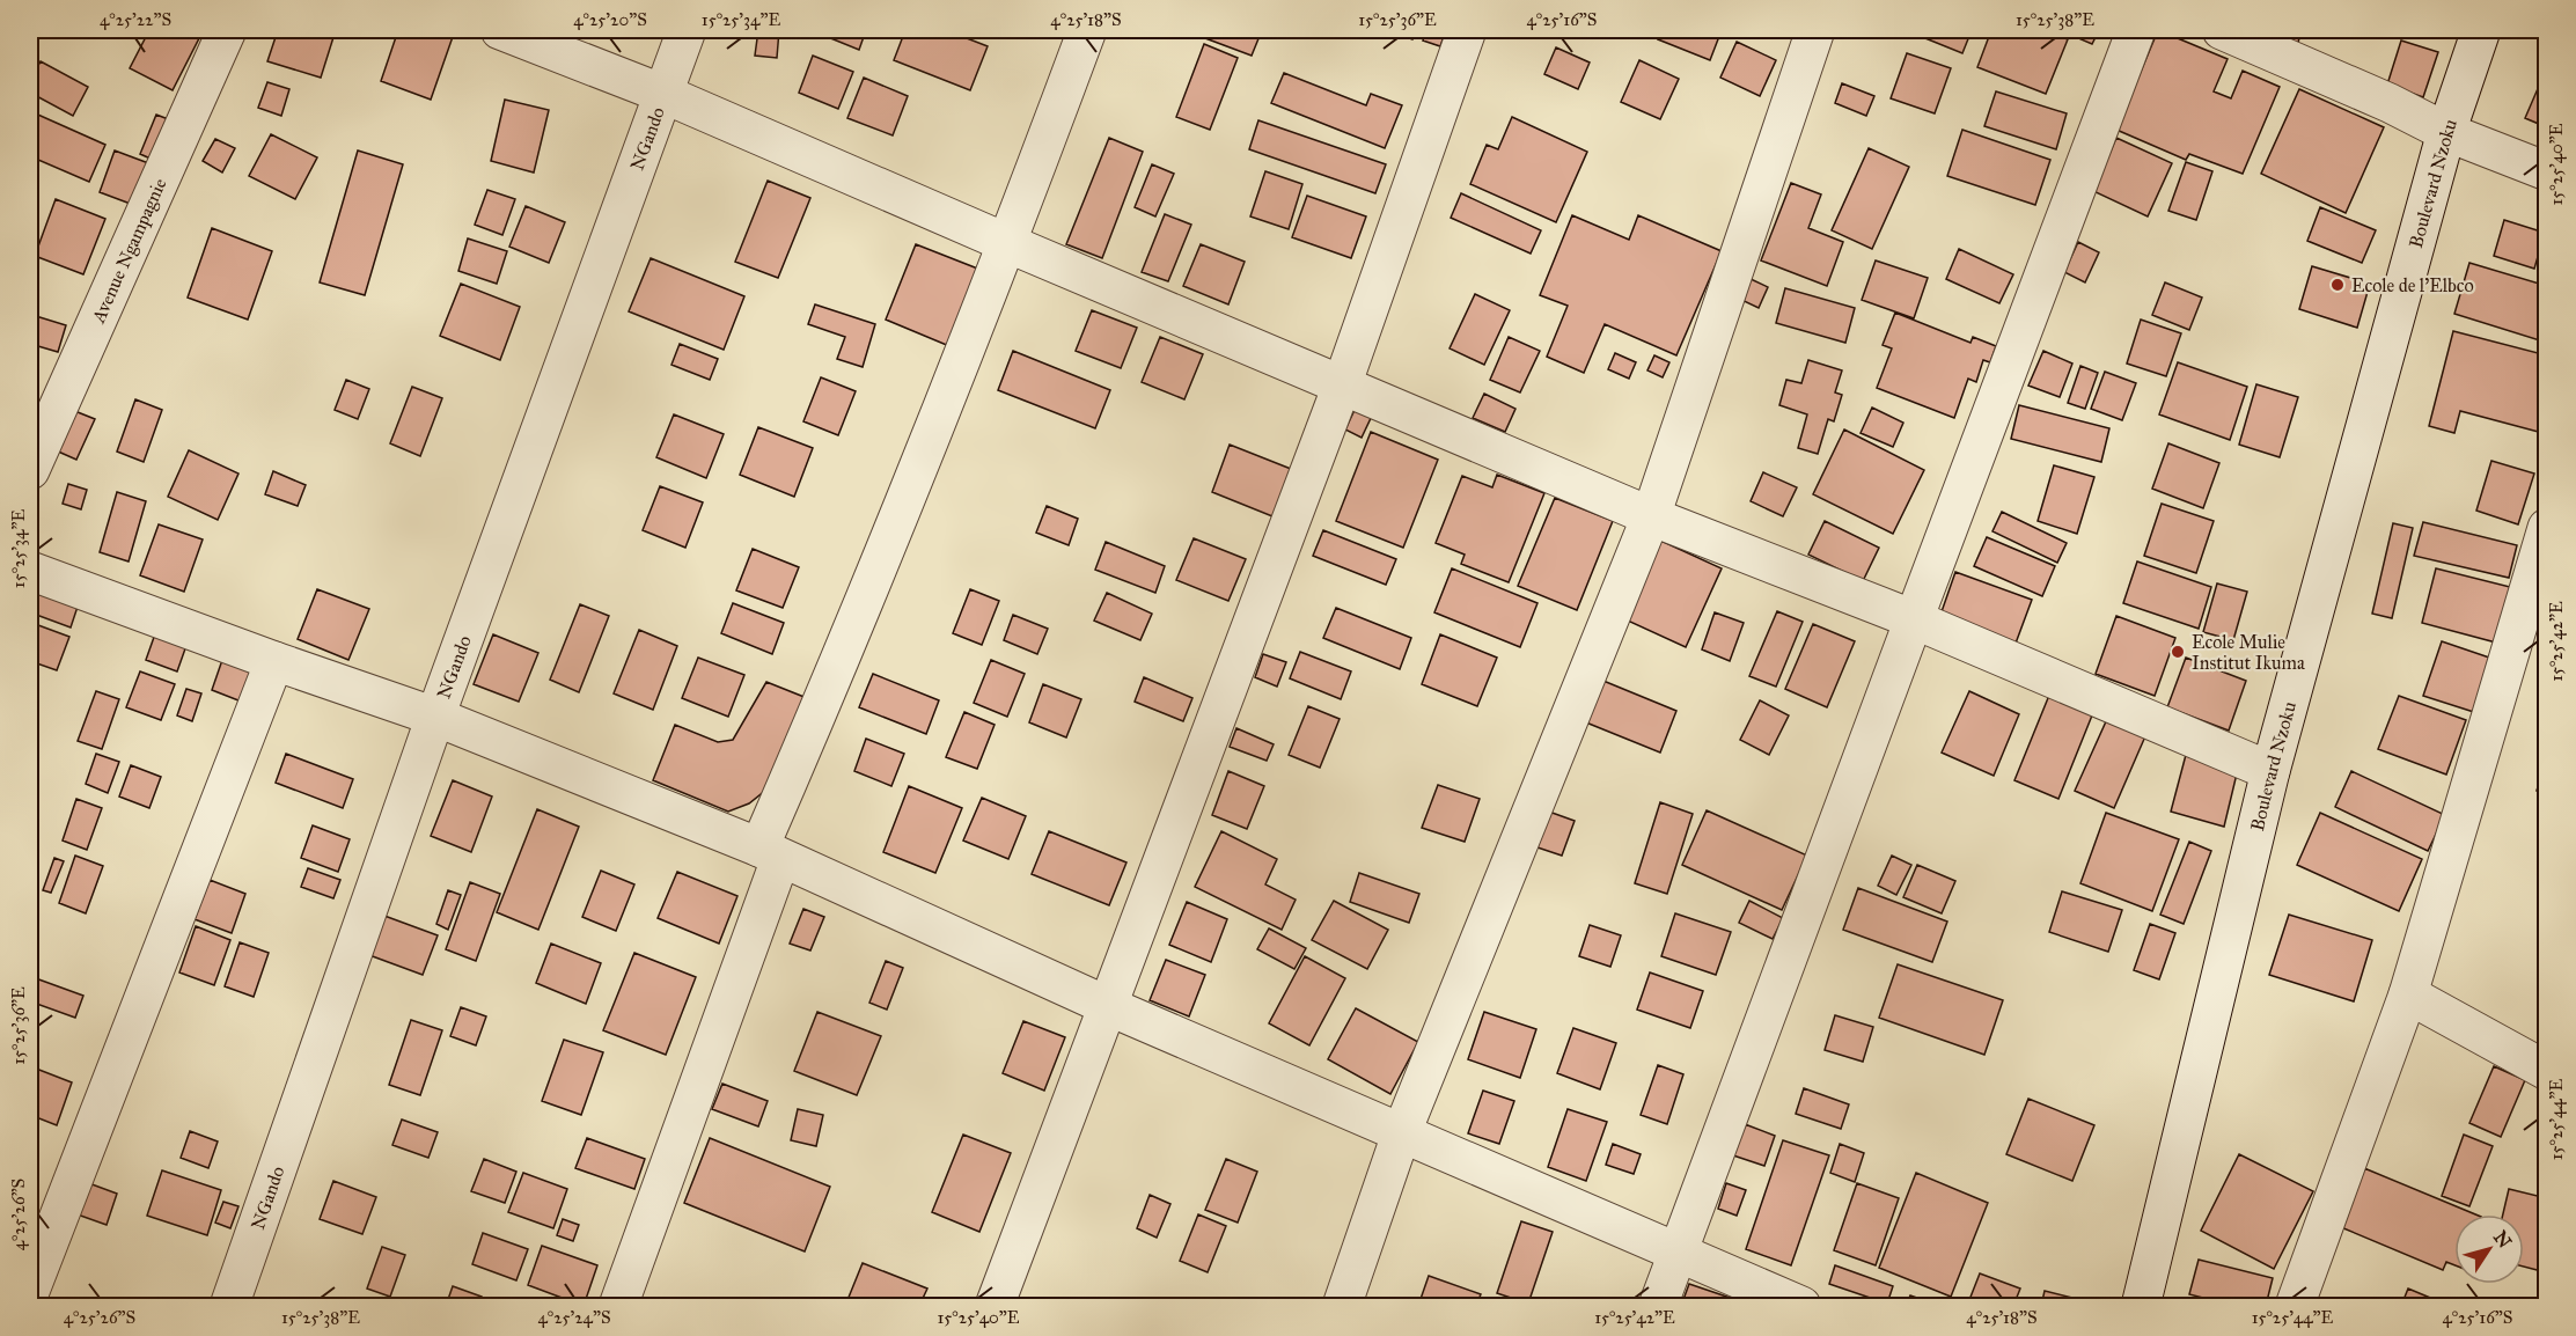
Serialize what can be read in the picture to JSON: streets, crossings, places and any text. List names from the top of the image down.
{
  "streets": {
    "street": ["NGando", "Boulevard Nzoku", "Avenue Ngampagnie"]
  },
  "places": ["Ecole de l'Elbco", "Ecole Mulie Institut Ikuma"],
  "north": "top right",
  "coordinates": [
    "4°25'22\"S",
    "4°25'20\"S",
    "15°25'34\"E",
    "4°25'18\"S",
    "15°25'36\"E",
    "4°25'16\"S",
    "15°25'38\"E",
    "15°25'40\"E",
    "15°25'42\"E",
    "15°25'44\"E",
    "4°25'26\"S",
    "4°25'24\"S"
  ]
}
